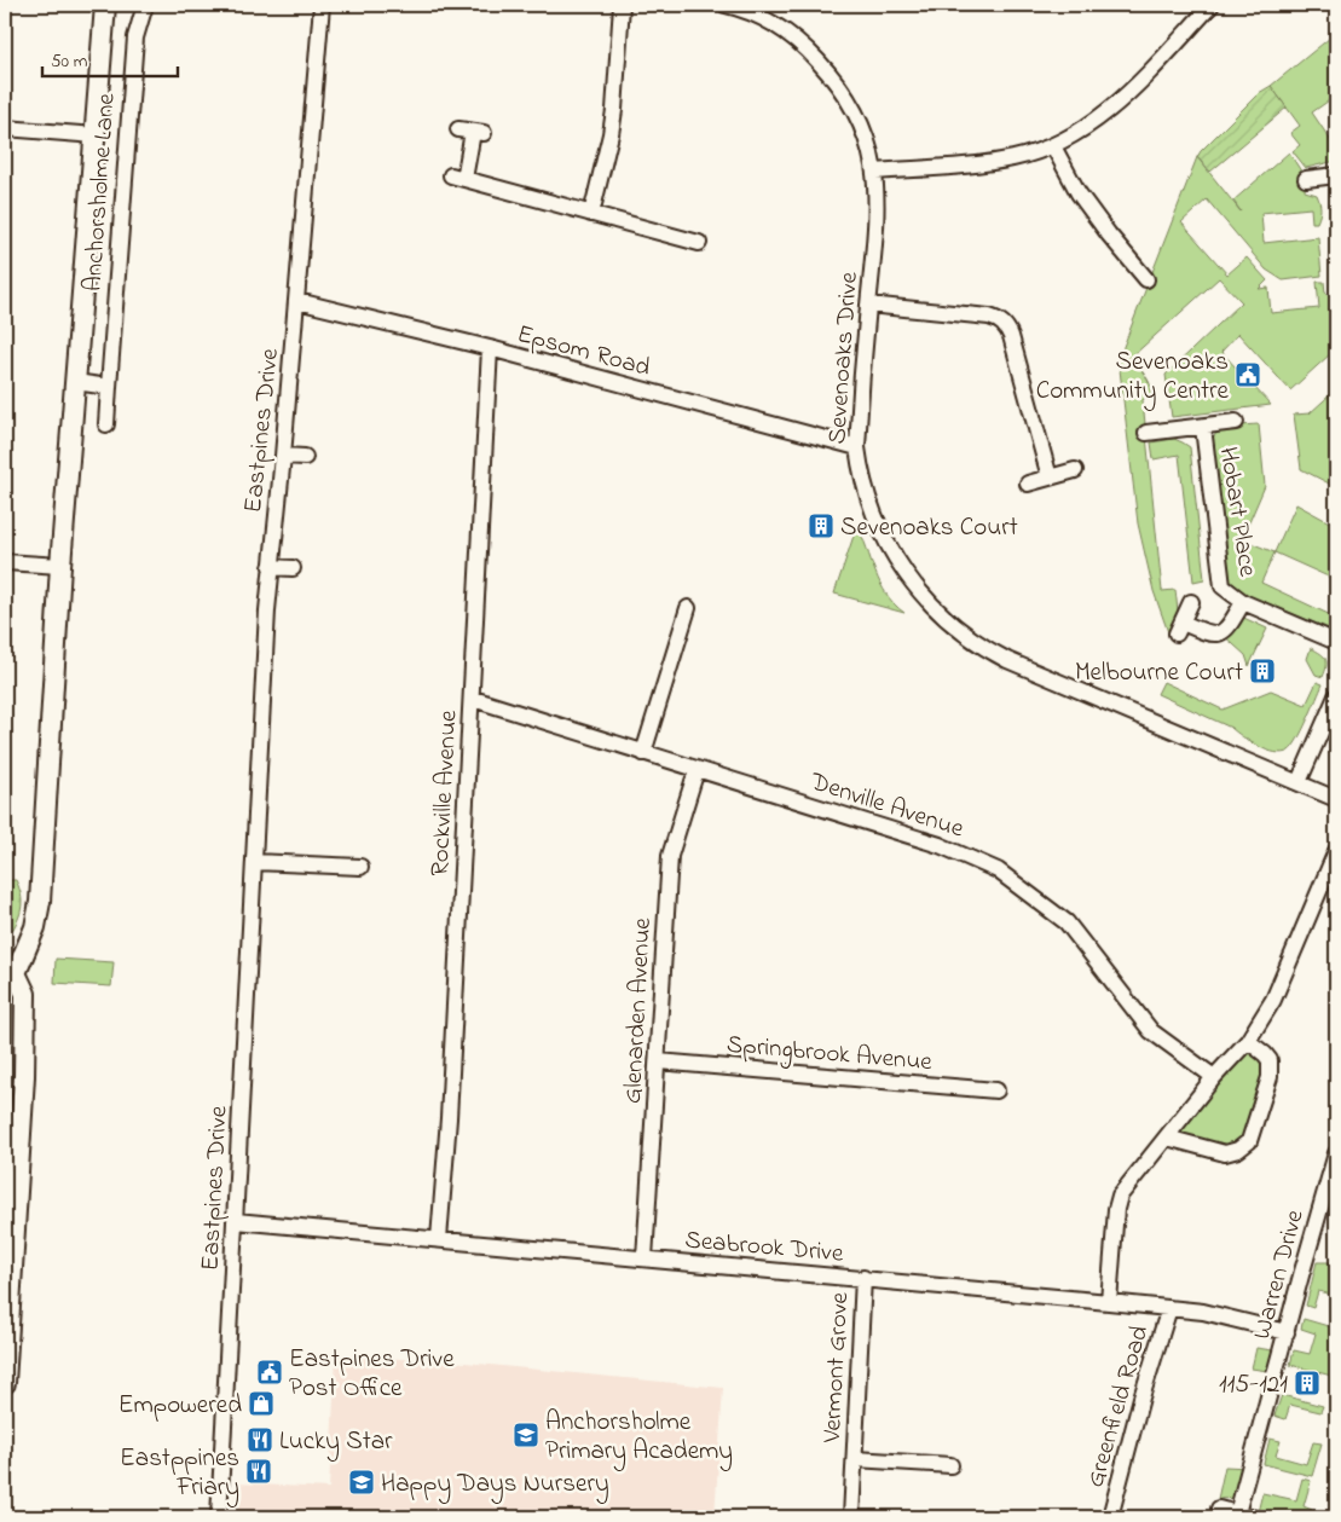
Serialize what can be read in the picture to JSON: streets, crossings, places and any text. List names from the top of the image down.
{
  "streets": {
    "street": [
      "Anchorsholme Lane",
      "Epsom Road",
      "Sevenoaks Drive",
      "Eastpines Drive",
      "Hobart Place",
      "Rockville Avenue",
      "Denville Avenue",
      "Glenarden Avenue",
      "Springbrook Avenue",
      "Seabrook Drive",
      "Warren Drive",
      "Vermont Grove",
      "Greenfield Road"
    ]
  },
  "crossings": [
    ["Epsom Road", "Sevenoaks Drive"],
    ["Epsom Road", "Eastpines Drive"],
    ["Epsom Road", "Rockville Avenue"],
    ["Eastpines Drive", "Seabrook Drive"],
    ["Rockville Avenue", "Denville Avenue"],
    ["Rockville Avenue", "Seabrook Drive"],
    ["Denville Avenue", "Glenarden Avenue"],
    ["Glenarden Avenue", "Springbrook Avenue"],
    ["Glenarden Avenue", "Seabrook Drive"],
    ["Seabrook Drive", "Warren Drive"],
    ["Seabrook Drive", "Vermont Grove"],
    ["Seabrook Drive", "Greenfield Road"]
  ],
  "places": {
    "public building": ["Sevenoaks Community Centre", "Eastpines Drive Post Office"],
    "building": ["Sevenoaks Court", "Melbourne Court", "115-121"],
    "shop": ["Empowered"],
    "school or university": ["Anchorsholme Primary Academy", "Happy Days Nursery"],
    "restaurant": ["Lucky Star", "Eastppines Friary"]
  },
  "scale_bar": "50 m"
}
